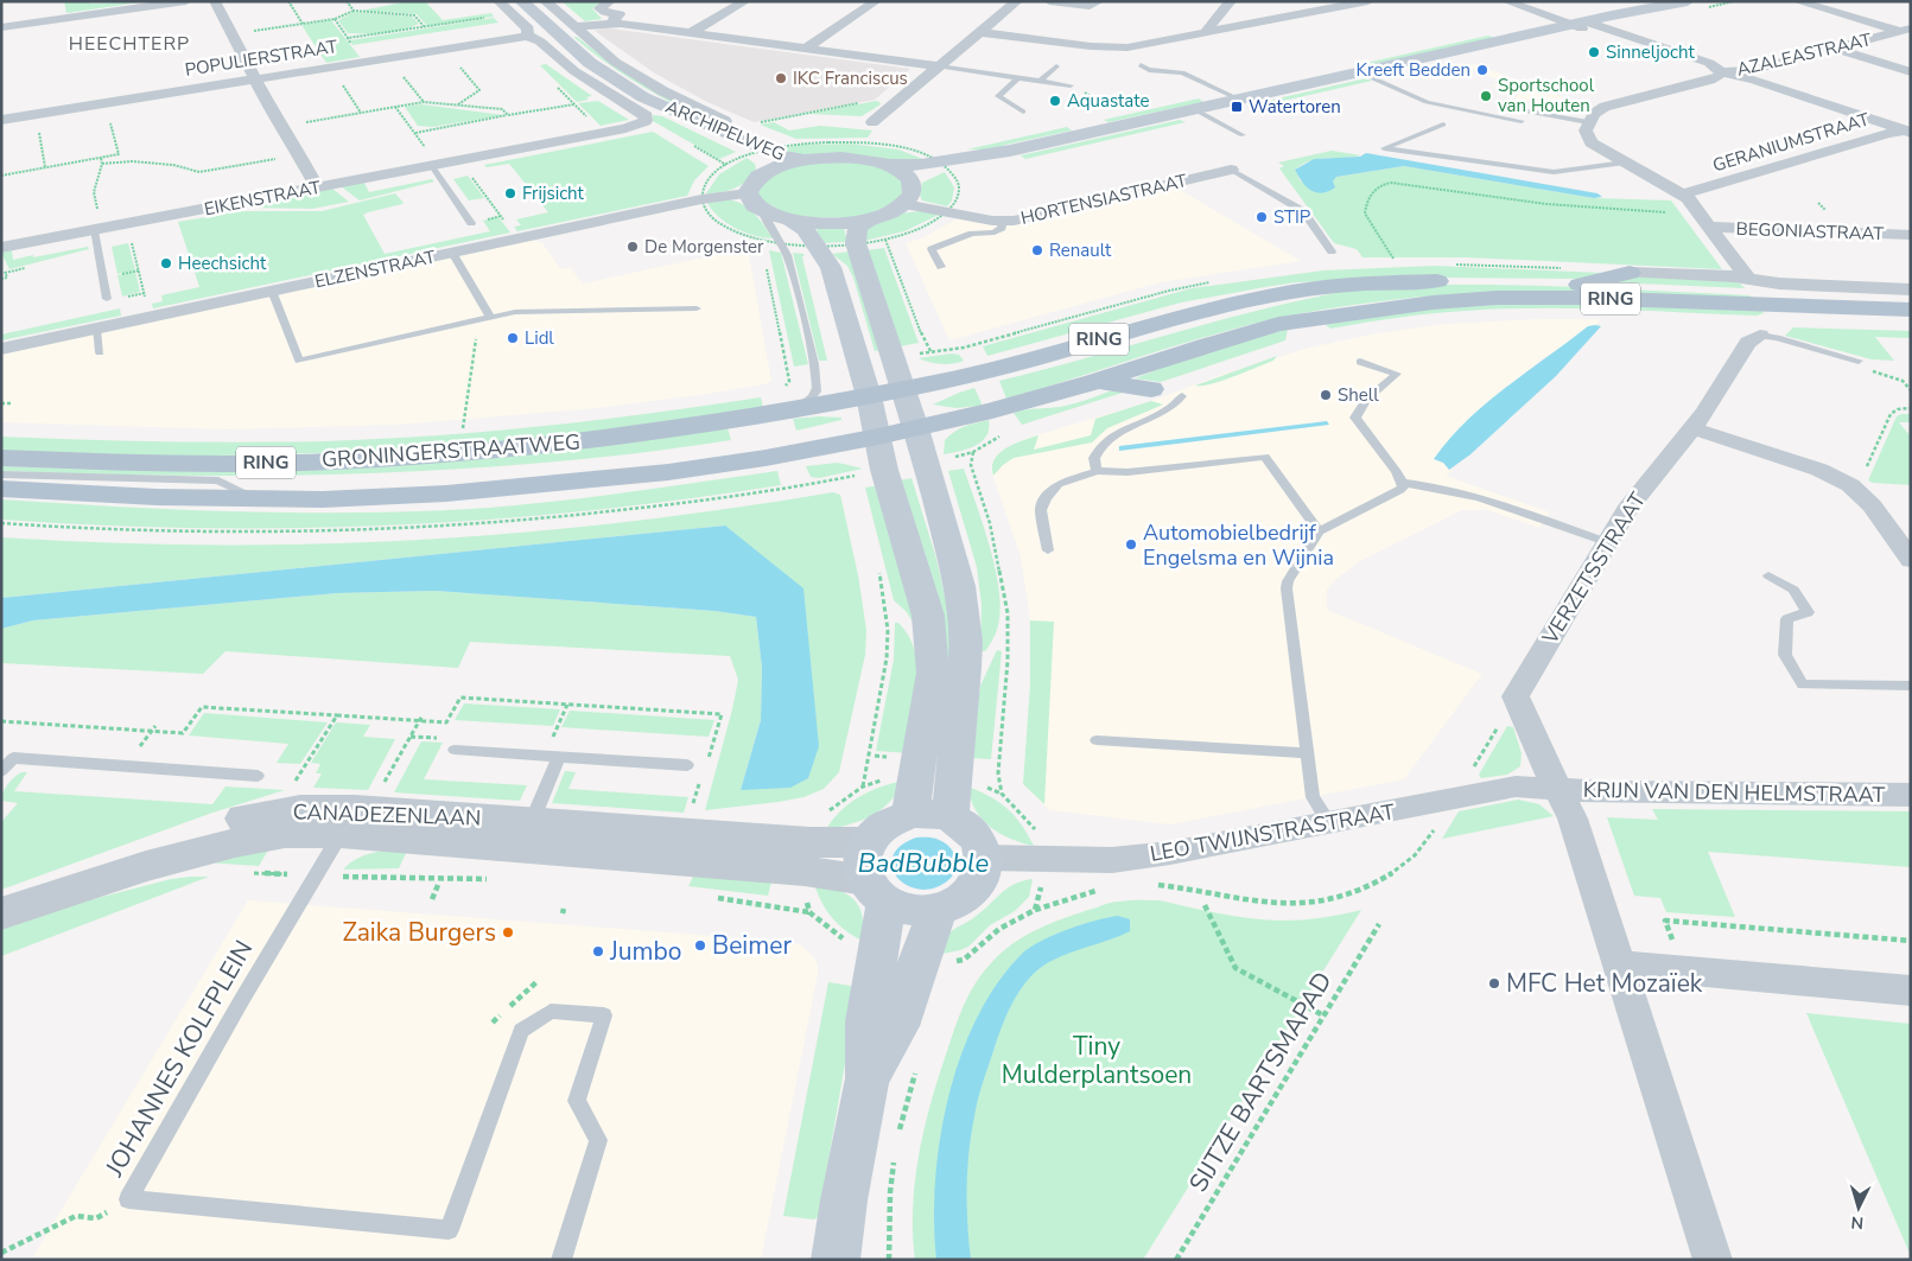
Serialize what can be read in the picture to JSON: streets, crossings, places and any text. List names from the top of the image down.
{
  "streets": {
    "main road": ["ARCHIPELWEG", "RING", "GRONINGERSTRAATWEG"],
    "street": [
      "AZALEASTRAAT",
      "POPULIERSTRAAT",
      "GERANIUMSTRAAT",
      "EIKENSTRAAT",
      "HORTENSIASTRAAT",
      "BEGONIASTRAAT",
      "ELZENSTRAAT",
      "VERZETSSTRAAT",
      "KRIJN VAN DEN HELMSTRAAT",
      "CANADEZENLAAN",
      "LEO TWIJNSTRASTRAAT"
    ],
    "lane": ["JOHANNES KOLFPLEIN"],
    "path": ["SIJTZE BARTSMAPAD"]
  },
  "crossings": [
    ["POPULIERSTRAAT", "ARCHIPELWEG"],
    ["ARCHIPELWEG", "EIKENSTRAAT"],
    ["RING", "GRONINGERSTRAATWEG"],
    ["KRIJN VAN DEN HELMSTRAAT", "LEO TWIJNSTRASTRAAT"],
    ["CANADEZENLAAN", "LEO TWIJNSTRASTRAAT"],
    ["CANADEZENLAAN", "JOHANNES KOLFPLEIN"]
  ],
  "districts": ["HEECHTERP"],
  "water": ["BadBubble"],
  "parks": ["Tiny Mulderplantsoen"],
  "places": {
    "other": [
      "Sinneljocht",
      "Kreeft Bedden",
      "IKC Franciscus",
      "Sportschool van Houten",
      "Aquastate",
      "Frijsicht",
      "STIP",
      "De Morgenster",
      "Renault",
      "Heechsicht",
      "Lidl",
      "Shell",
      "Automobielbedrijf Engelsma en Wijnia",
      "Zaika Burgers",
      "Beimer",
      "Jumbo",
      "MFC Het Mozaïek"
    ],
    "transit": ["Watertoren"]
  },
  "north": "bottom"
}
